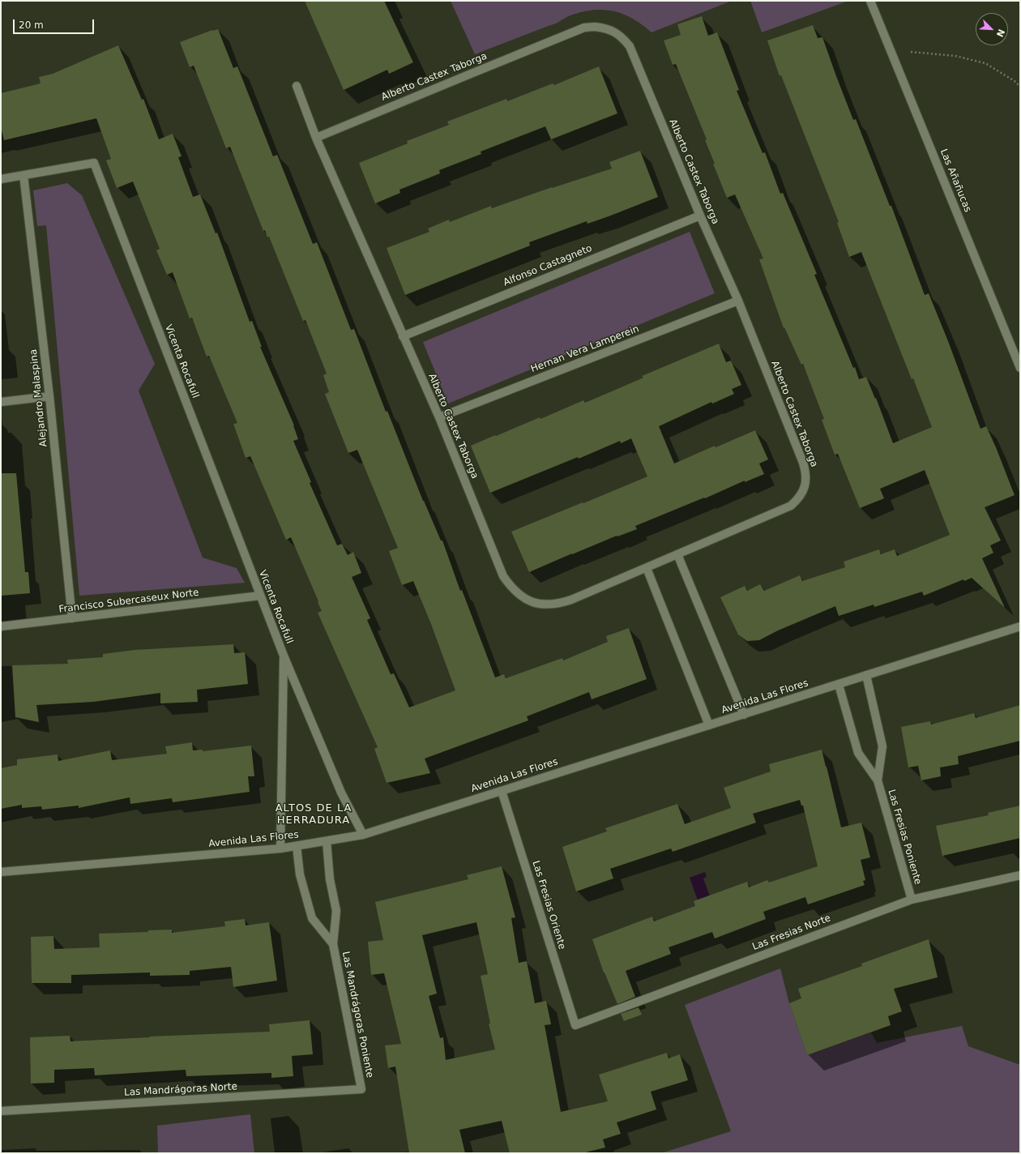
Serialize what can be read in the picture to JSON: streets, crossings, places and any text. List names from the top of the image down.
{
  "streets": {
    "street": [
      "Alberto Castex Taborga",
      "Las Añañucas",
      "Alfonso Castagneto",
      "Hernan Vera Lamperein",
      "Vicenta Rocafull",
      "Alejandro Malaspina",
      "Francisco Subercaseux Norte",
      "Avenida Las Flores",
      "Las Fresias Poniente",
      "Las Fresias Oriente",
      "Las Fresias Norte",
      "Las Mandrágoras Poniente",
      "Las Mandrágoras Norte"
    ]
  },
  "crossings": [
    ["Alberto Castex Taborga", "Alfonso Castagneto"],
    ["Alberto Castex Taborga", "Hernan Vera Lamperein"],
    ["Vicenta Rocafull", "Alejandro Malaspina"],
    ["Vicenta Rocafull", "Francisco Subercaseux Norte"],
    ["Vicenta Rocafull", "Avenida Las Flores"],
    ["Alejandro Malaspina", "Francisco Subercaseux Norte"],
    ["Avenida Las Flores", "Las Fresias Poniente"],
    ["Avenida Las Flores", "Las Fresias Oriente"],
    ["Avenida Las Flores", "Las Mandrágoras Poniente"],
    ["Las Fresias Poniente", "Las Fresias Norte"],
    ["Las Fresias Oriente", "Las Fresias Norte"],
    ["Las Mandrágoras Poniente", "Las Mandrágoras Norte"]
  ],
  "districts": ["ALTOS DE LA HERRADURA"],
  "scale_bar": "20 m",
  "north": "bottom right"
}
